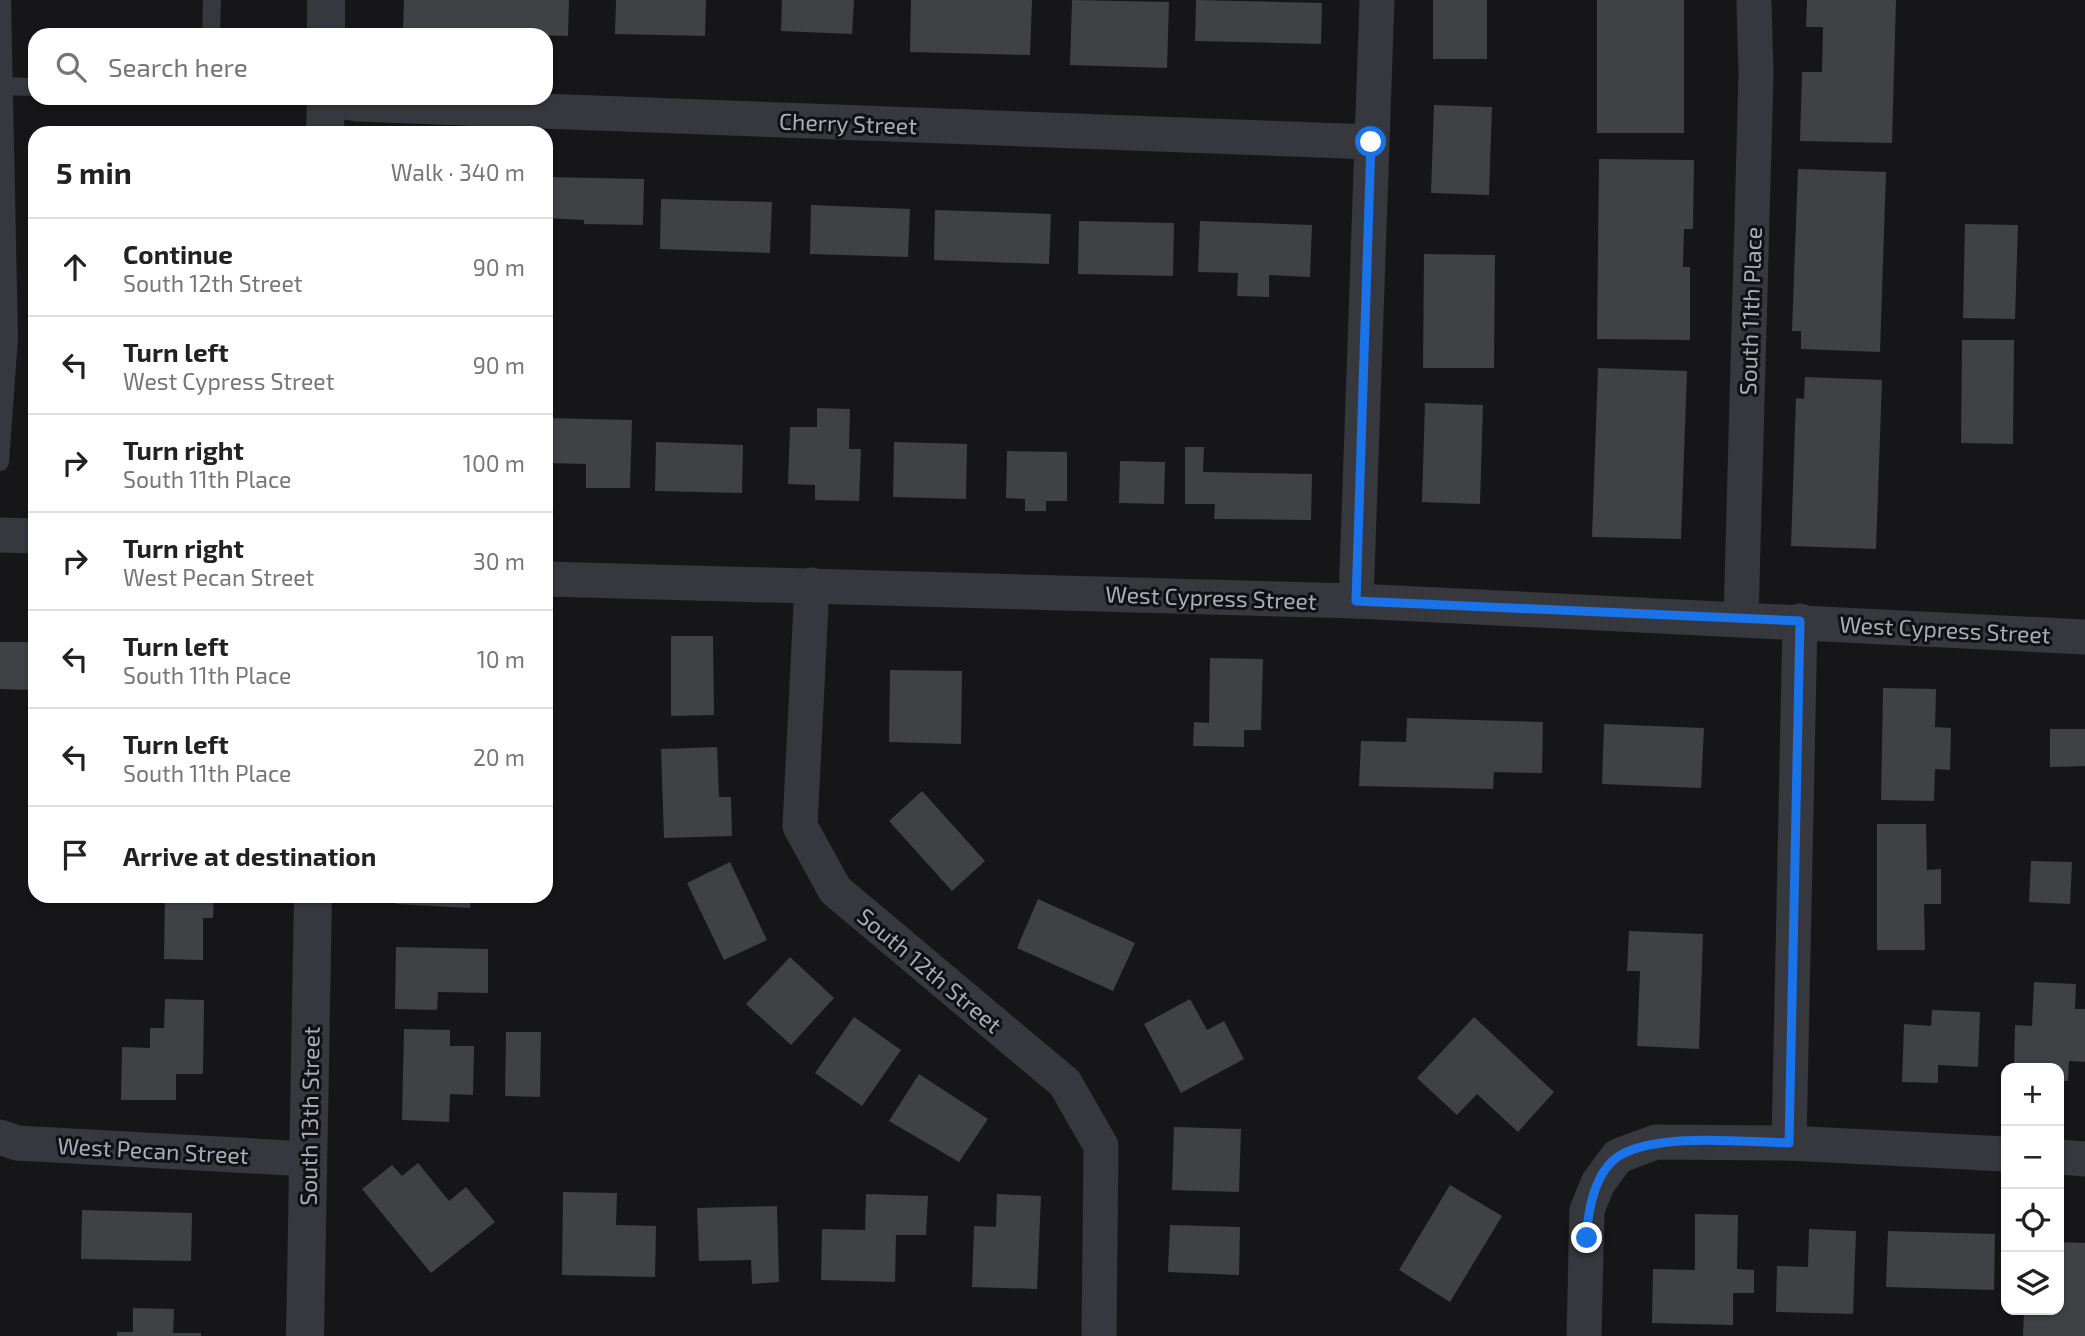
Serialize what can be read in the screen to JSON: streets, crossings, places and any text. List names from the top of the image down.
{
  "streets": {
    "street": [
      "Cherry Street",
      "South 11th Place",
      "West Cypress Street",
      "South 12th Street",
      "South 13th Street",
      "West Pecan Street"
    ]
  },
  "crossings": [
    ["South 11th Place", "West Cypress Street"],
    ["West Cypress Street", "South 12th Street"],
    ["South 13th Street", "West Pecan Street"]
  ],
  "page": {
    "search": "Search here",
    "heading": ["5 min", "Walk · 340 m"],
    "list": [
      ["Continue", "South 12th Street", "90 m"],
      ["Turn left", "West Cypress Street", "90 m"],
      ["Turn right", "South 11th Place", "100 m"],
      ["Turn right", "West Pecan Street", "30 m"],
      ["Turn left", "South 11th Place", "10 m"],
      ["Turn left", "South 11th Place", "20 m"],
      "Arrive at destination"
    ],
    "map_buttons": ["+", "−"]
  }
}
